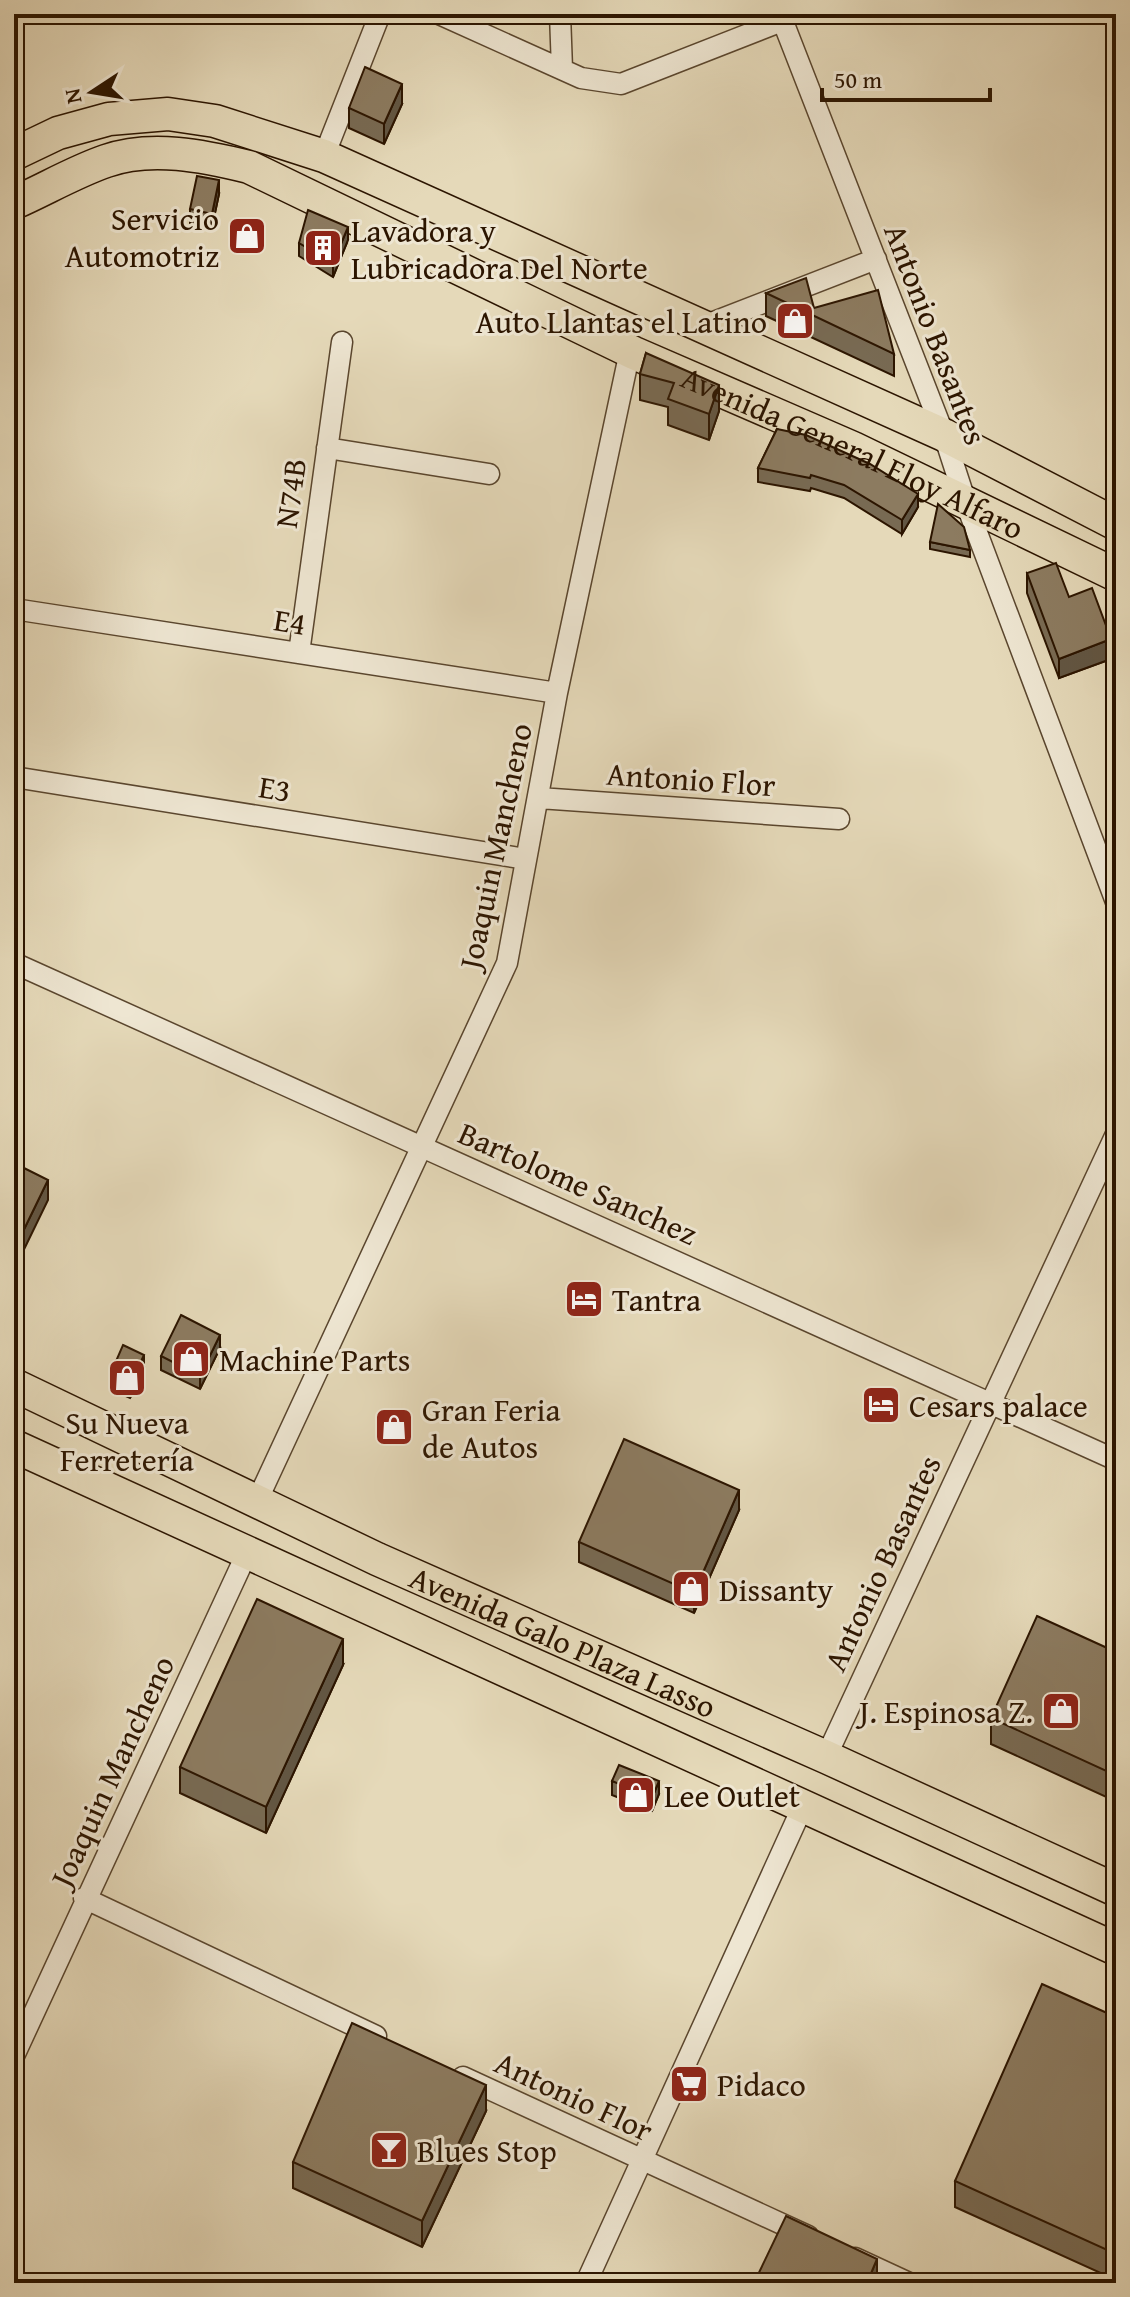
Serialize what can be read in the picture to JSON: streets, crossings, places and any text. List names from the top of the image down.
{
  "streets": {
    "main road": ["Avenida General Eloy Alfaro", "Avenida Galo Plaza Lasso"],
    "street": [
      "Antonio Basantes",
      "N74B",
      "E4",
      "Antonio Flor",
      "E3",
      "Joaquin Mancheno",
      "Bartolome Sanchez"
    ]
  },
  "crossings": [
    ["Antonio Basantes", "Avenida General Eloy Alfaro"],
    ["Antonio Basantes", "Bartolome Sanchez"],
    ["Antonio Basantes", "Avenida Galo Plaza Lasso"],
    ["Avenida General Eloy Alfaro", "Joaquin Mancheno"],
    ["N74B", "E4"],
    ["E4", "Joaquin Mancheno"],
    ["Antonio Flor", "Joaquin Mancheno"],
    ["E3", "Joaquin Mancheno"],
    ["Joaquin Mancheno", "Bartolome Sanchez"],
    ["Joaquin Mancheno", "Avenida Galo Plaza Lasso"]
  ],
  "places": {
    "shop": [
      "Servicio Automotriz",
      "Auto Llantas el Latino",
      "Machine Parts",
      "Su Nueva Ferretería",
      "Gran Feria de Autos",
      "Dissanty",
      "J. Espinosa Z.",
      "Lee Outlet"
    ],
    "building": ["Lavadora y Lubricadora Del Norte"],
    "hotel": ["Tantra", "Cesars palace"],
    "supermarket": ["Pidaco"],
    "bar": ["Blues Stop"]
  },
  "scale_bar": "50 m",
  "north": "left"
}
